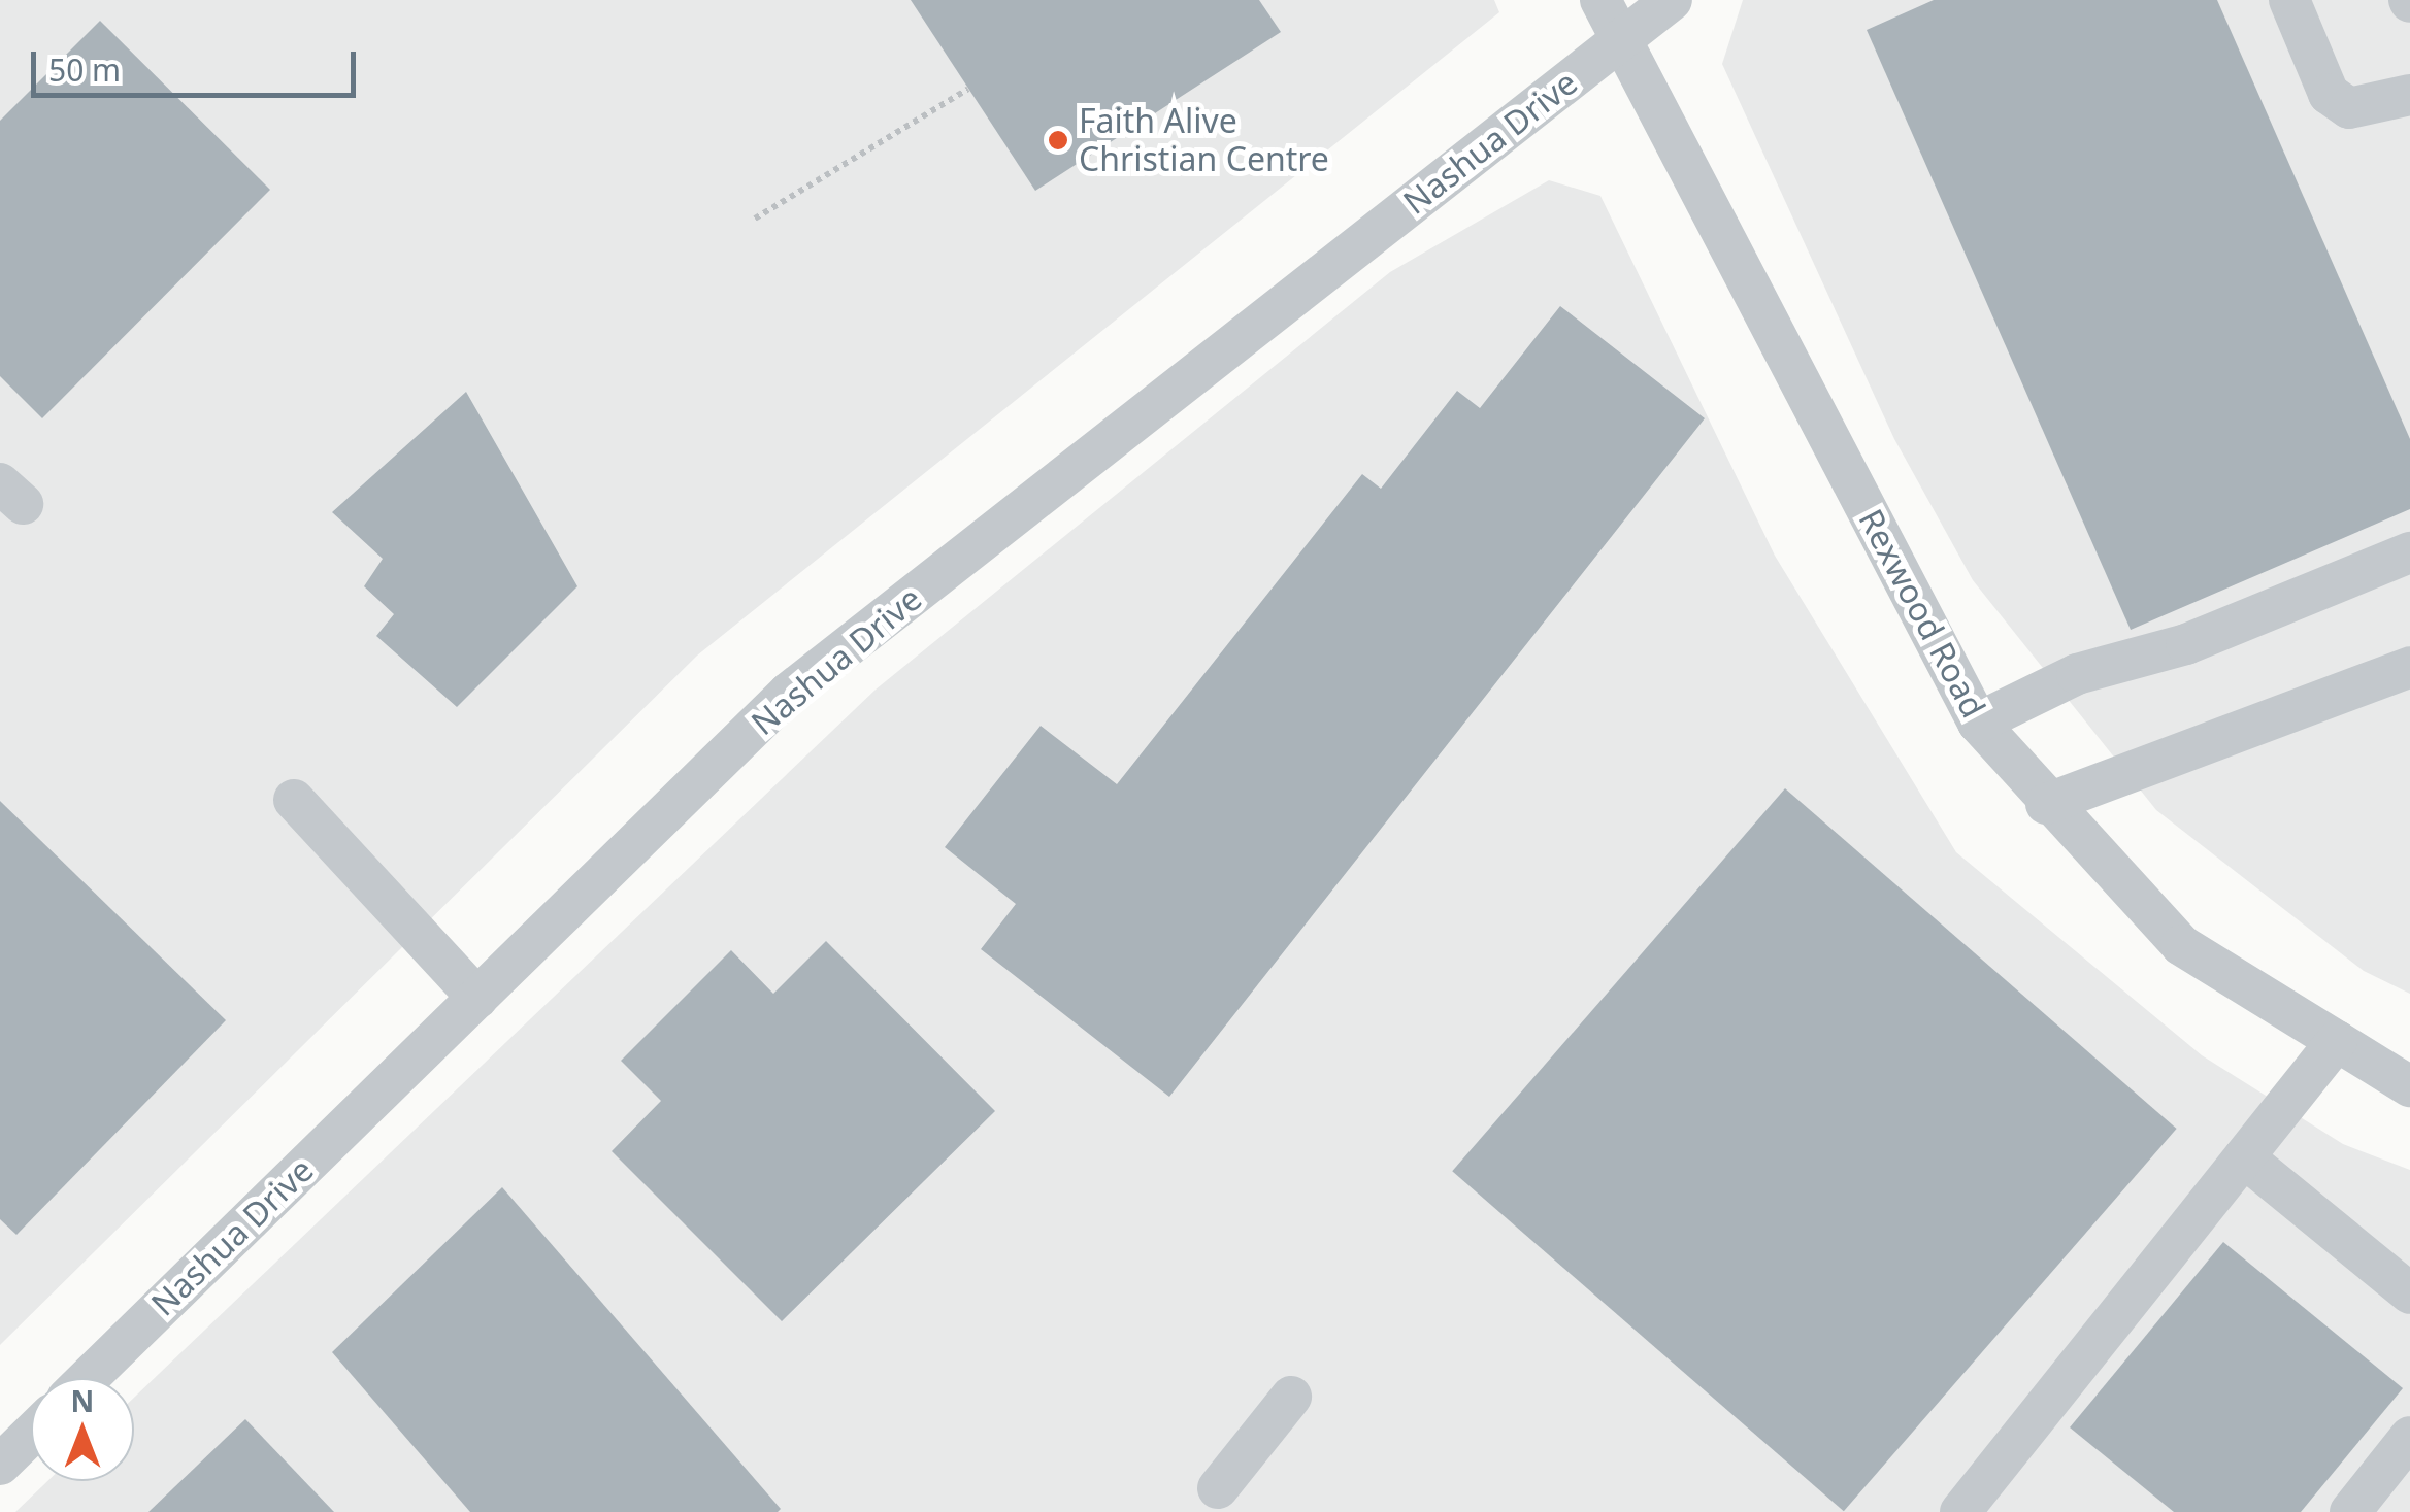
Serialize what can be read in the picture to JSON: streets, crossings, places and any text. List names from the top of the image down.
{
  "streets": {
    "street": ["Nashua Drive", "Rexwood Road"]
  },
  "crossings": [
    ["Nashua Drive", "Rexwood Road"]
  ],
  "places": ["Faith Alive Christian Centre"],
  "scale_bar": "50 m",
  "north": "top"
}
